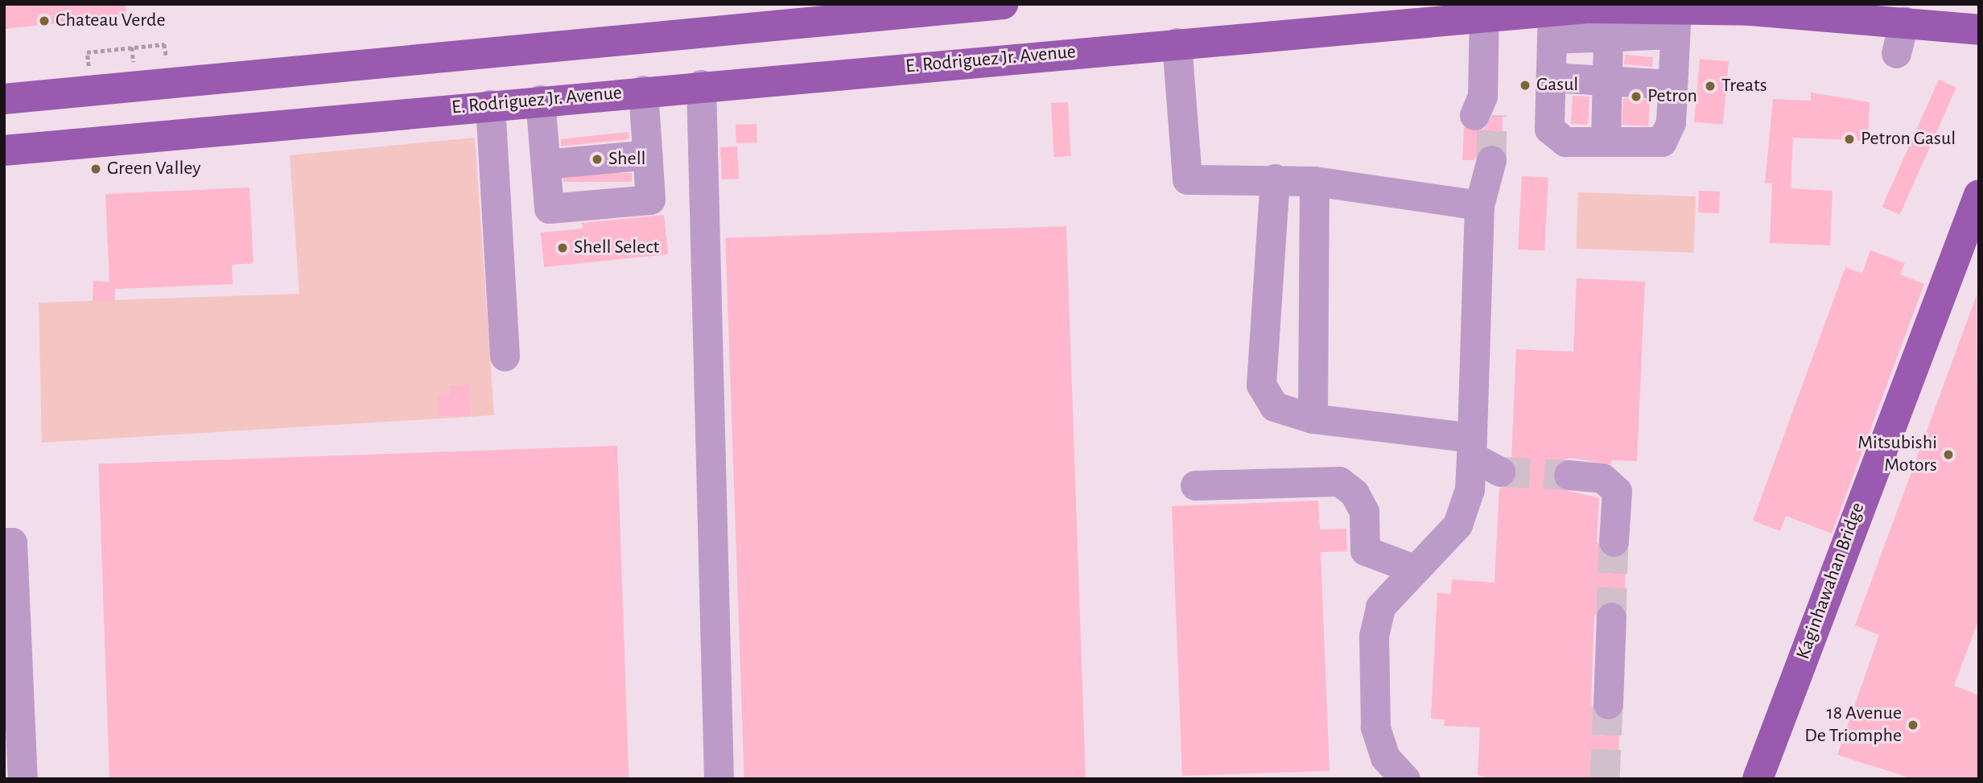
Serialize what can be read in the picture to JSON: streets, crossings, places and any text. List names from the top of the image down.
{
  "streets": {
    "main road": ["E. Rodriguez Jr. Avenue", "Kaginhawahan Bridge"]
  },
  "places": [
    "Chateau Verde",
    "Gasul",
    "Treats",
    "Petron",
    "Petron Gasul",
    "Shell",
    "Green Valley",
    "Shell Select",
    "Mitsubishi Motors",
    "18 Avenue De Triomphe"
  ]
}
